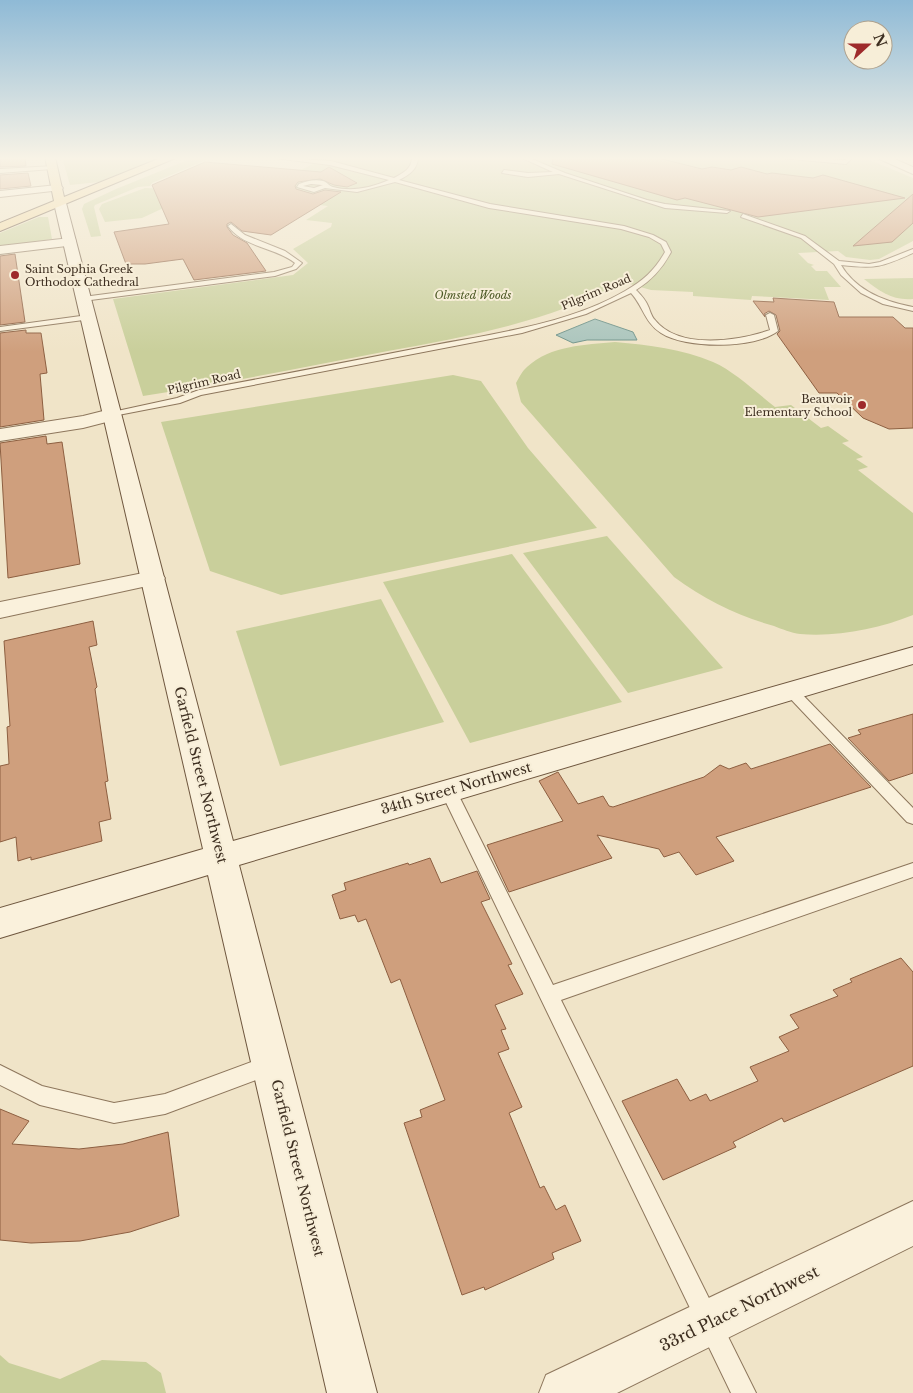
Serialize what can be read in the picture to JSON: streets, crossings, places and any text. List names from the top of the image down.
{
  "streets": {
    "main road": ["Garfield Street Northwest", "34th Street Northwest", "33rd Place Northwest"],
    "lane": ["Pilgrim Road"]
  },
  "crossings": [
    ["Pilgrim Road", "Garfield Street Northwest"],
    ["Garfield Street Northwest", "34th Street Northwest"]
  ],
  "parks": ["Olmsted Woods"],
  "places": ["Saint Sophia Greek Orthodox Cathedral", "Beauvoir Elementary School"],
  "north": "right"
}
